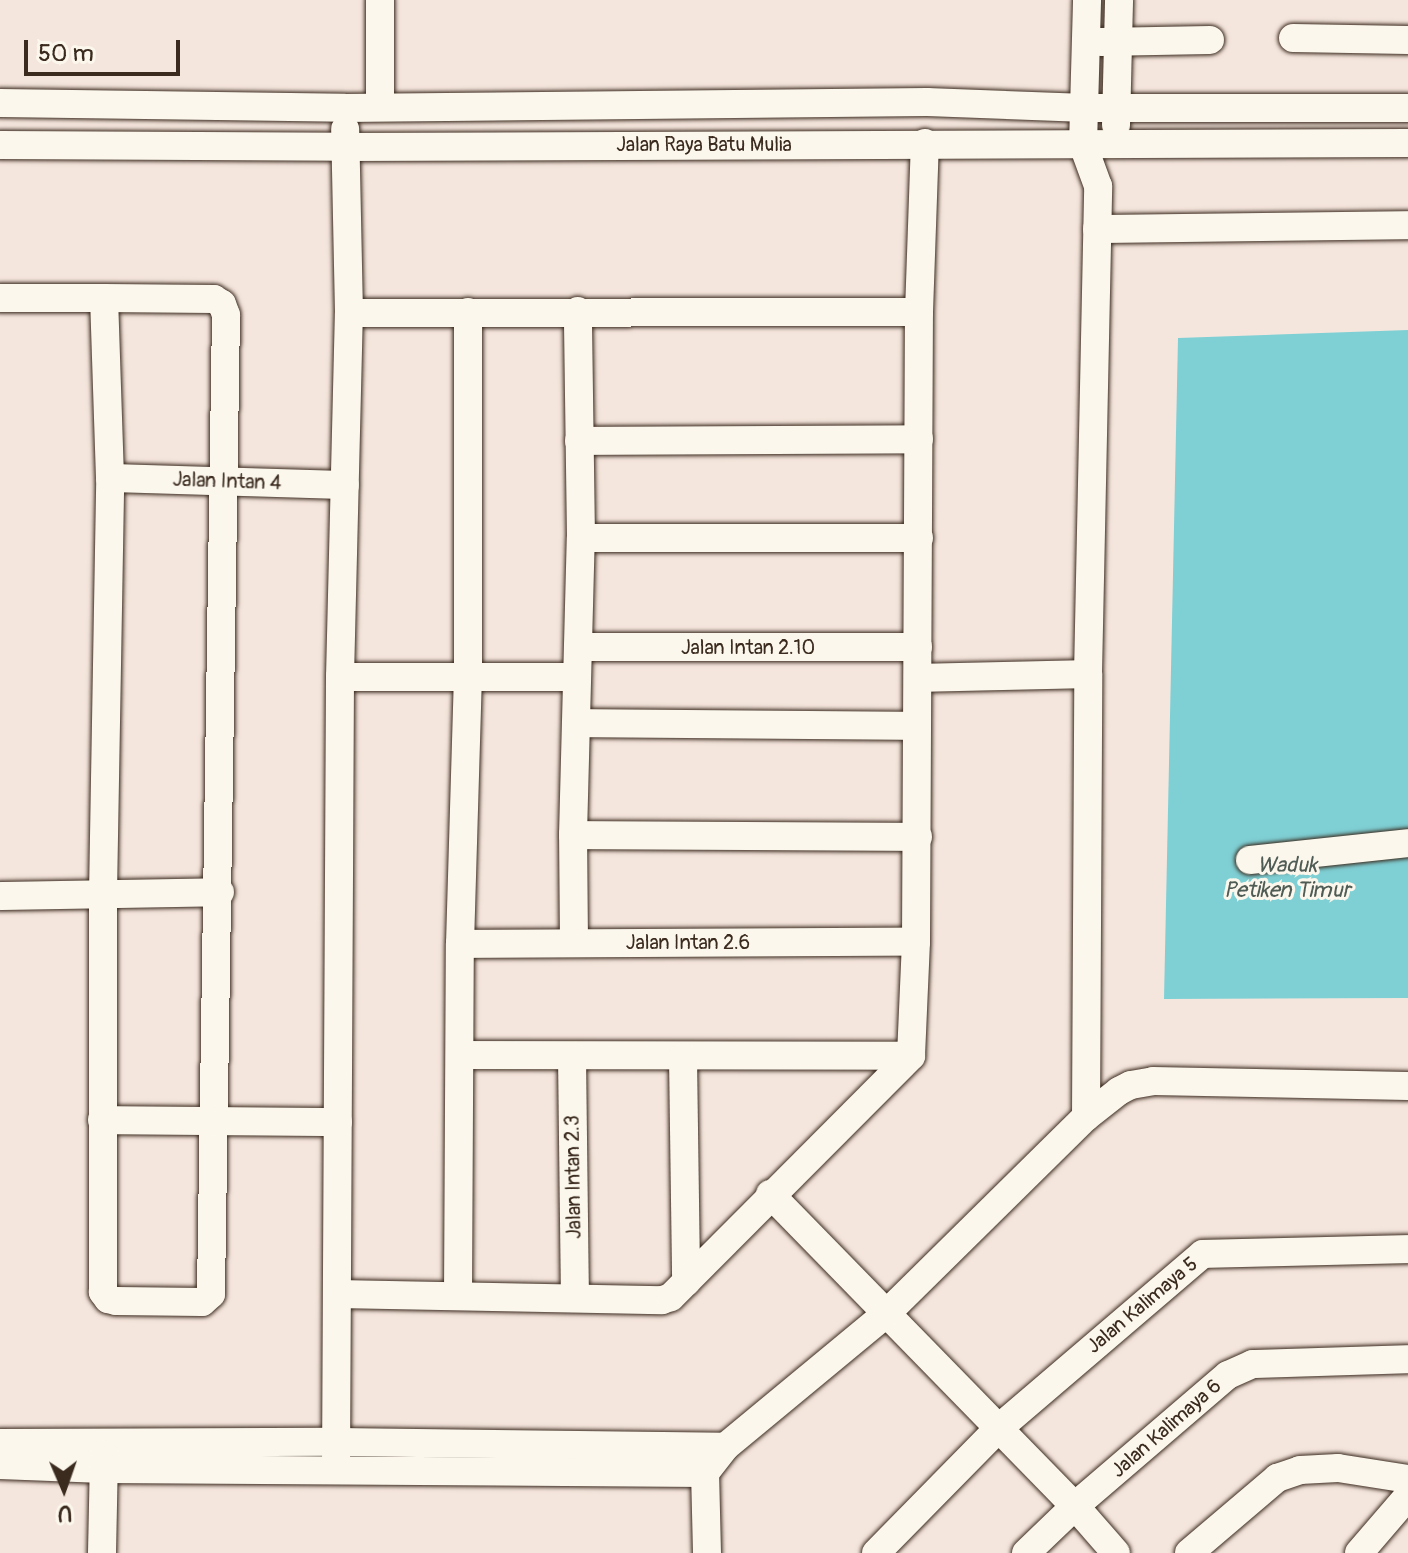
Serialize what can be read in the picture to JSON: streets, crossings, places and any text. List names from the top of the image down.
{
  "streets": {
    "street": [
      "Jalan Raya Batu Mulia",
      "Jalan Intan 4",
      "Jalan Intan 2.10",
      "Jalan Intan 2.6",
      "Jalan Intan 2.3",
      "Jalan Kalimaya 5",
      "Jalan Kalimaya 6"
    ]
  },
  "water": ["Waduk Petiken Timur"],
  "scale_bar": "50 m",
  "north": "bottom"
}
